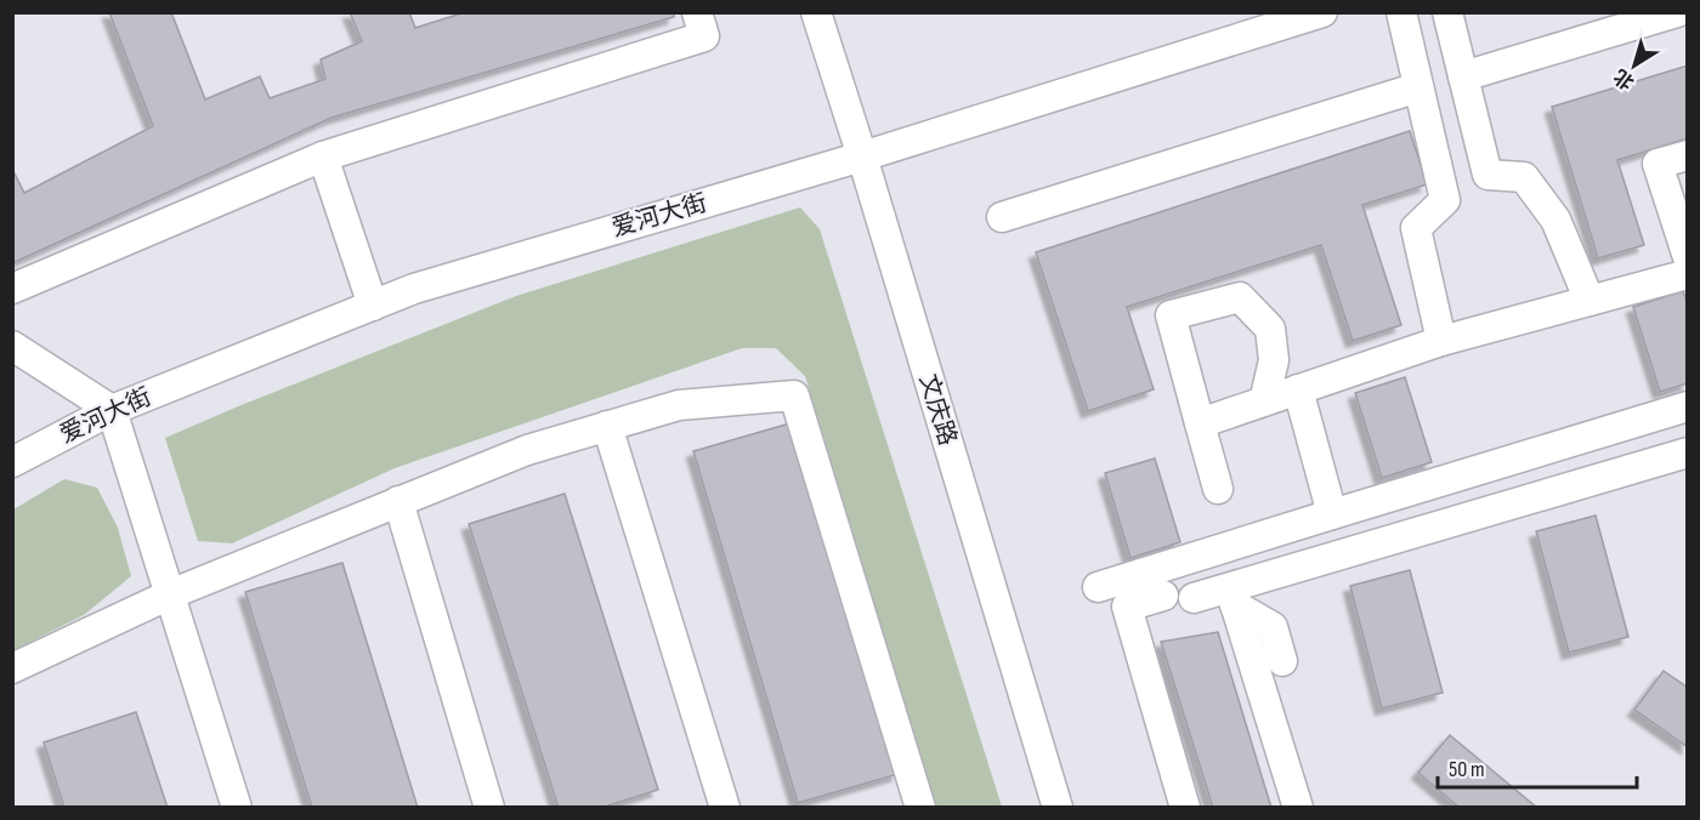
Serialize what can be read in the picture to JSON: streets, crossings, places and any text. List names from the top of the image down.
{
  "streets": {
    "street": ["爱河大街", "文庆路"]
  },
  "crossings": [
    ["爱河大街", "文庆路"]
  ],
  "scale_bar": "50 m",
  "north": "bottom left"
}
